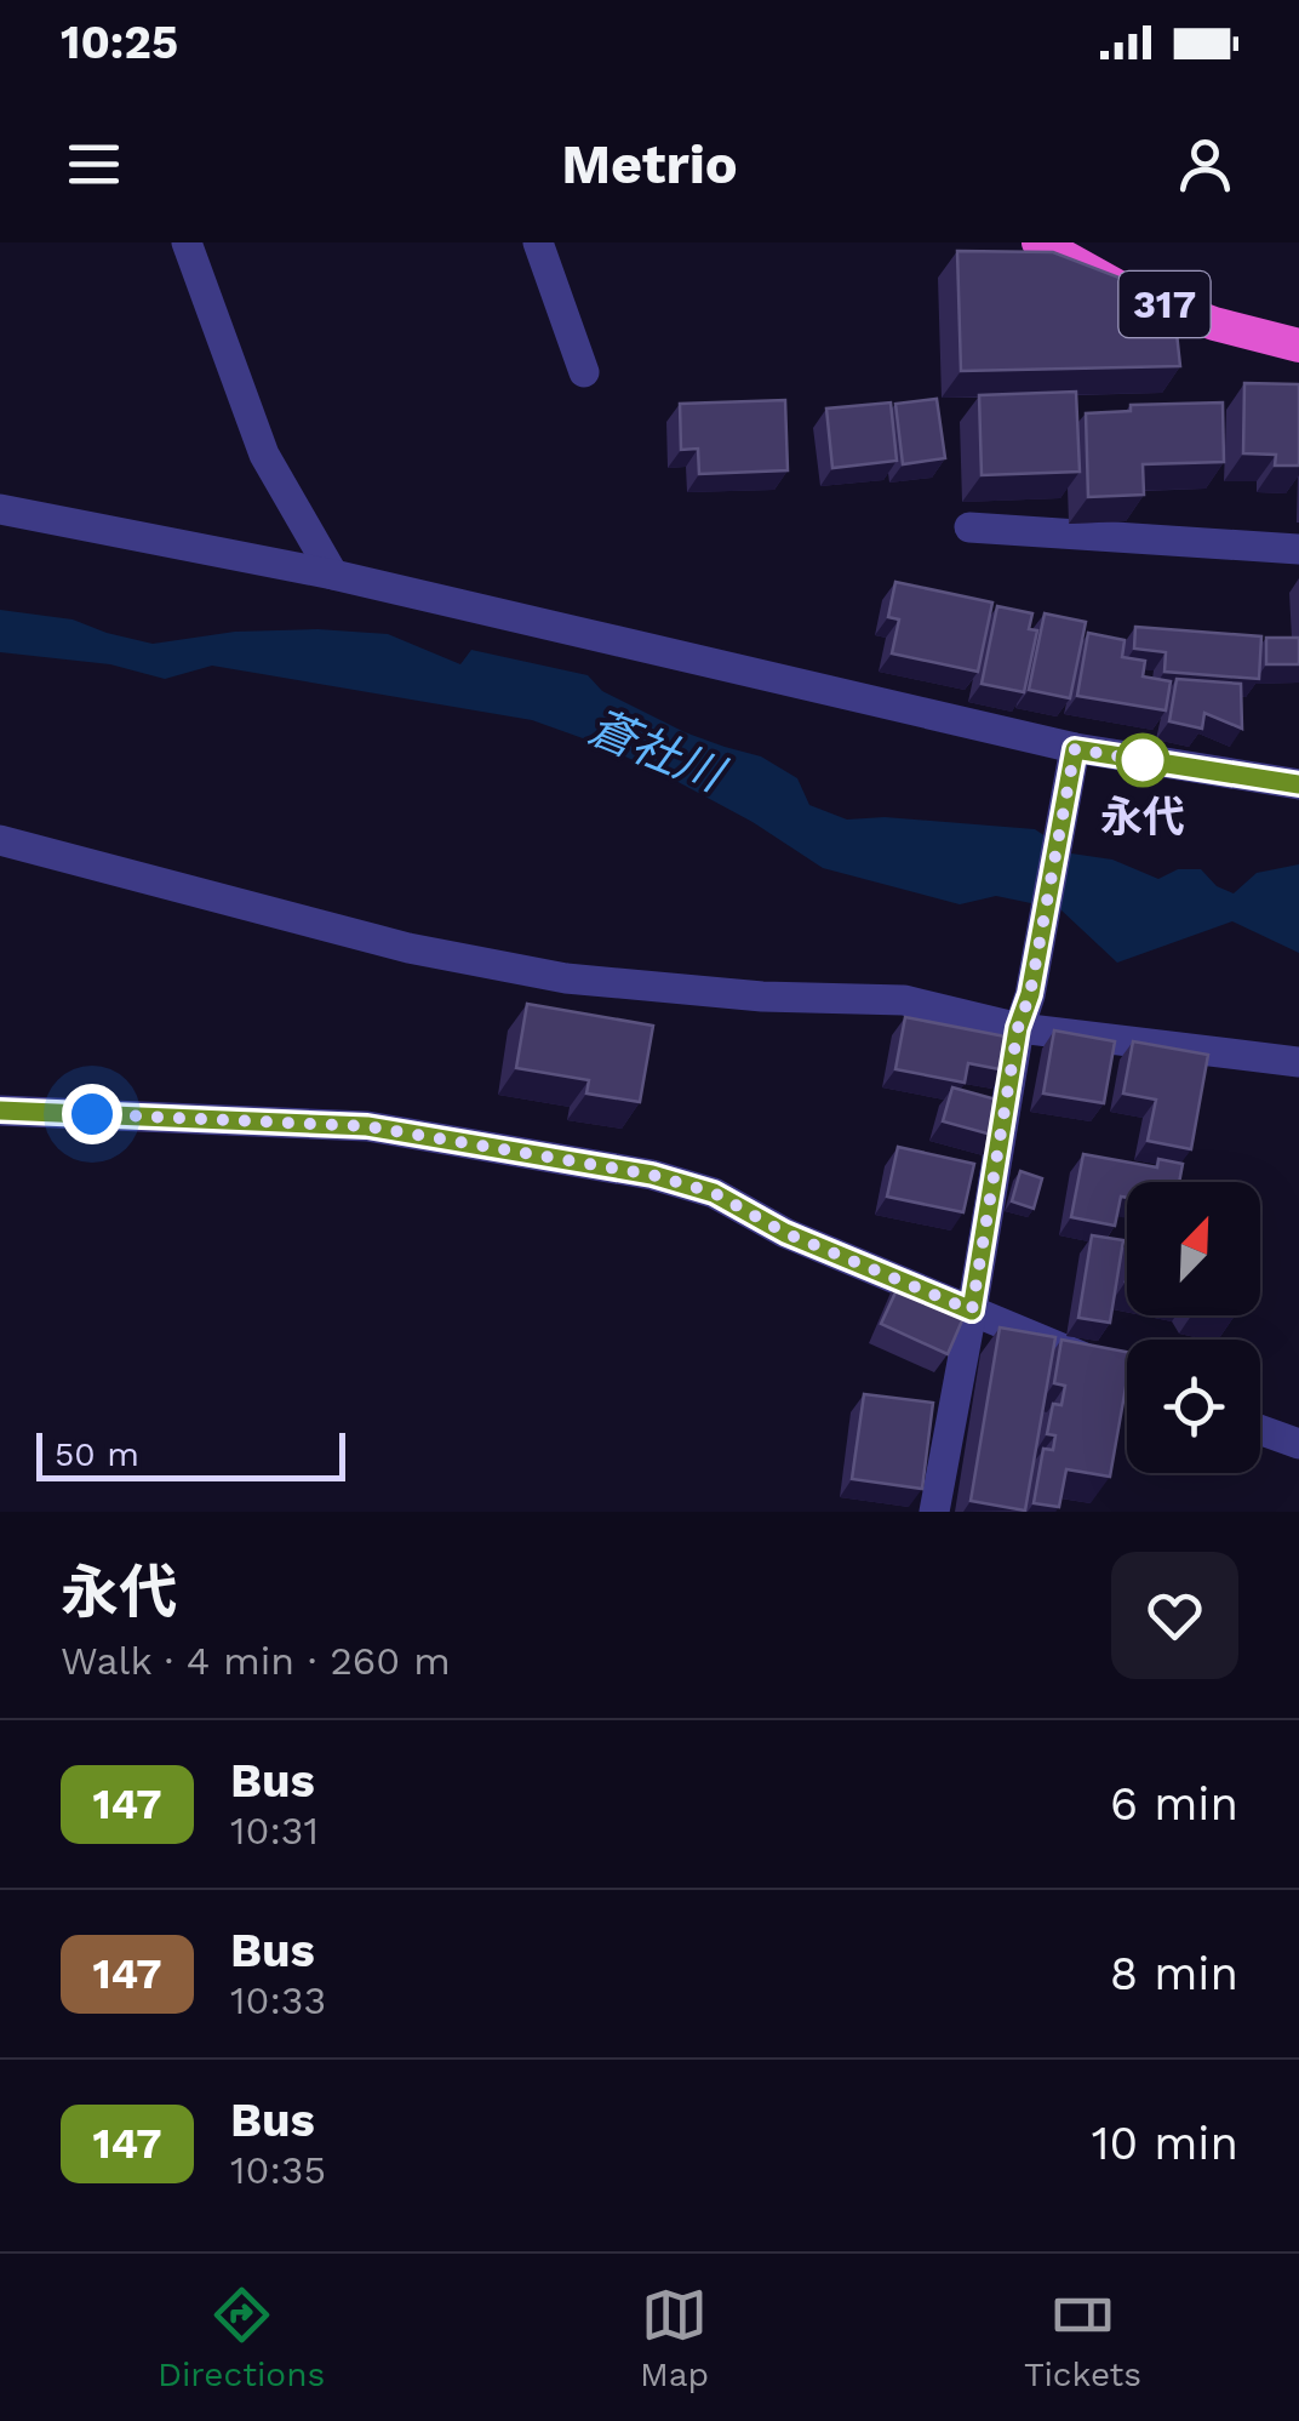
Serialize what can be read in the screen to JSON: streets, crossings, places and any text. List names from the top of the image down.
{
  "streets": {
    "highway": ["317"]
  },
  "water": ["蒼社川"],
  "places": ["永代"],
  "lines": ["bus line 147"],
  "scale_bar": "50 m",
  "north": "top right",
  "page": {
    "status": "10:25",
    "header": "Metrio",
    "scale": "50 m",
    "heading": ["永代", "Walk · 4 min · 260 m"],
    "list": [
      {
        "mark": "147",
        "name": "Bus",
        "note": "10:31",
        "value": "6 min"
      },
      {
        "mark": "147",
        "name": "Bus",
        "note": "10:33",
        "value": "8 min"
      },
      {
        "mark": "147",
        "name": "Bus",
        "note": "10:35",
        "value": "10 min"
      }
    ],
    "tabs": ["Directions", "Map", "Tickets"]
  }
}
